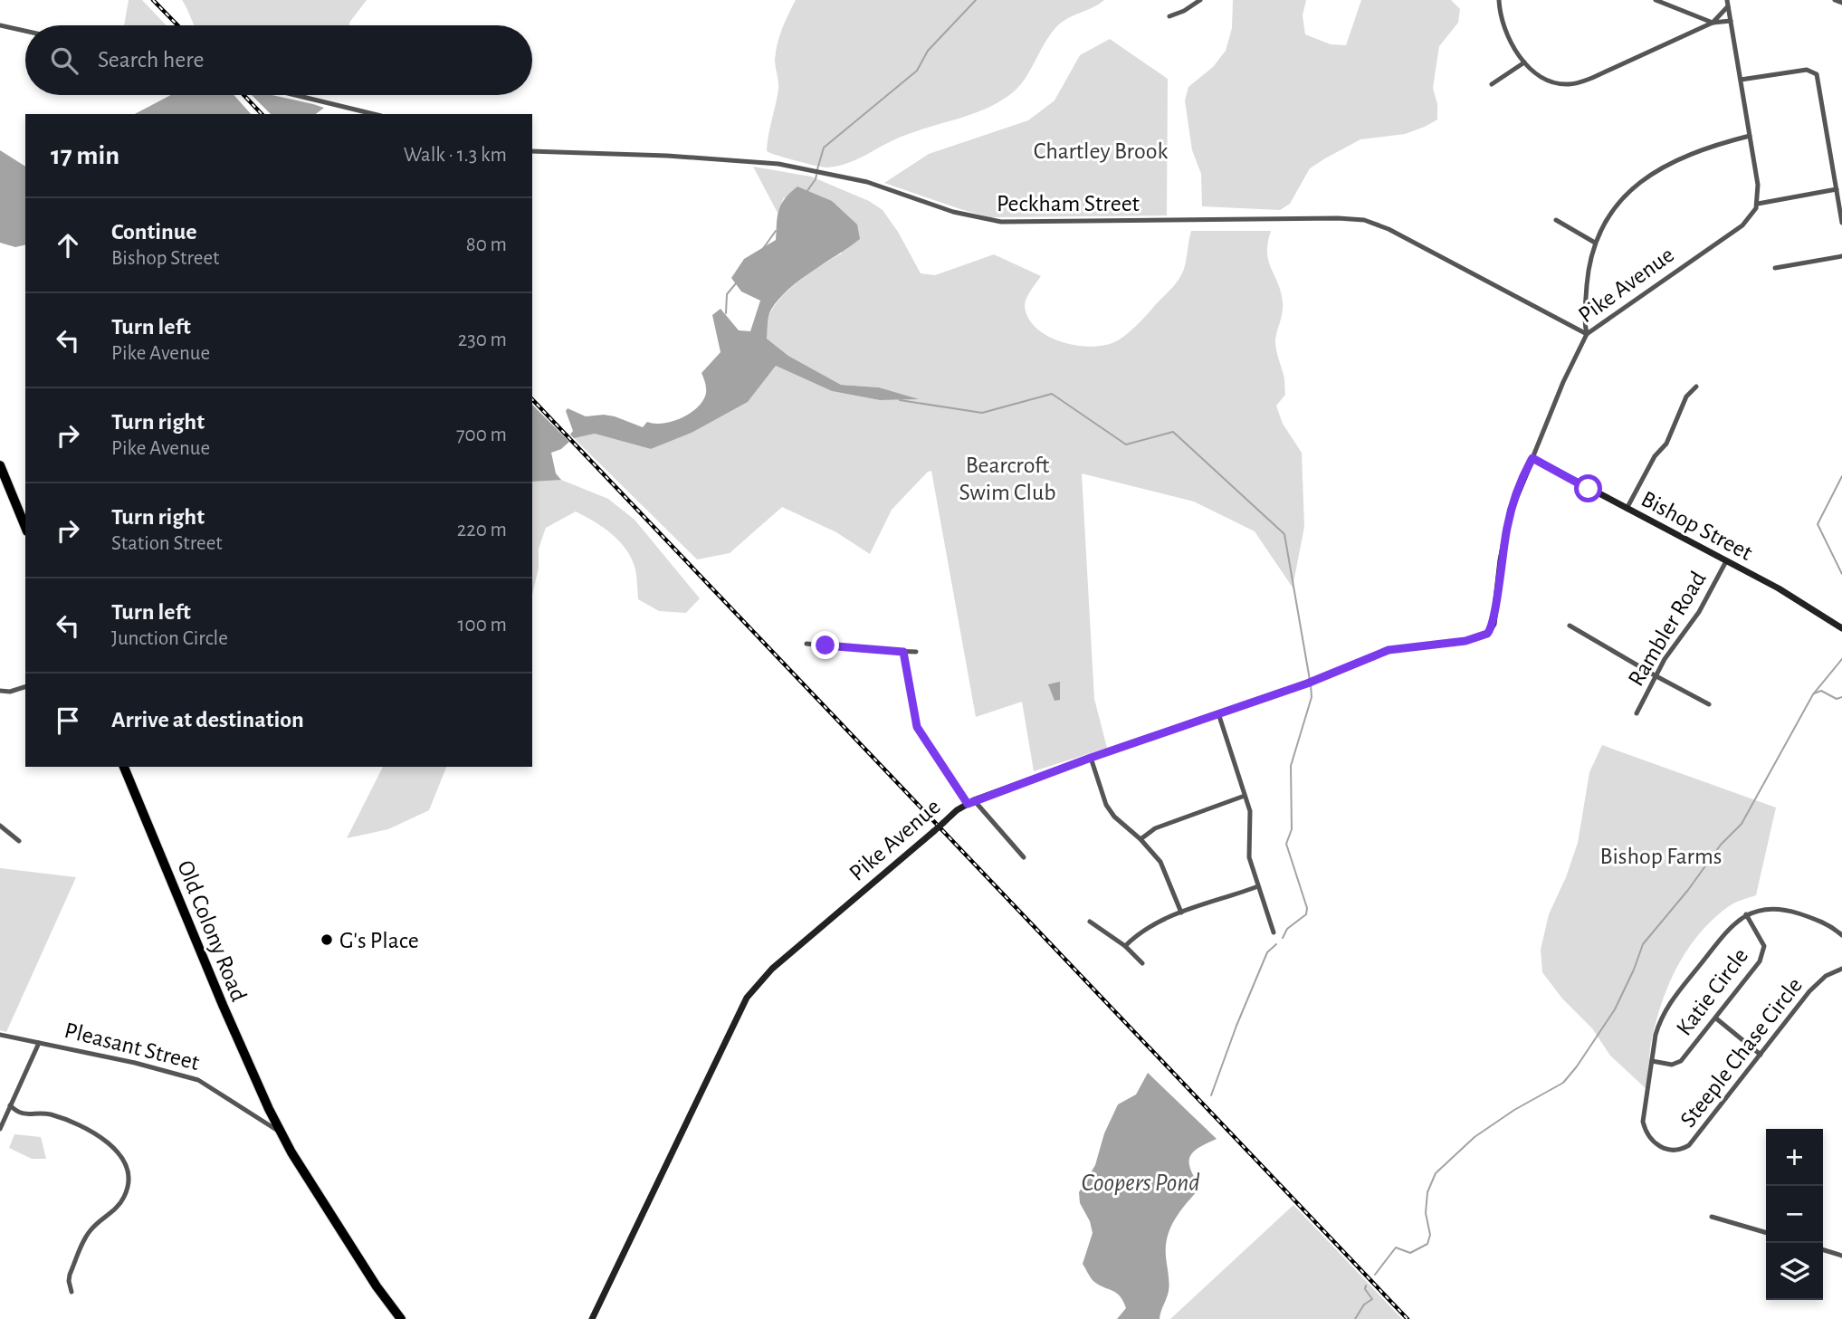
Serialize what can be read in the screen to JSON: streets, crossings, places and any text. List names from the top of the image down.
{
  "streets": {
    "highway": ["Old Colony Road", "Pleasant Street"],
    "street": [
      "Peckham Street",
      "Pike Avenue",
      "Bishop Street",
      "Rambler Road",
      "Katie Circle",
      "Steeple Chase Circle"
    ]
  },
  "crossings": [
    ["Peckham Street", "Pike Avenue"],
    ["Pike Avenue", "Bishop Street"],
    ["Bishop Street", "Rambler Road"],
    ["Old Colony Road", "Pleasant Street"],
    ["Katie Circle", "Steeple Chase Circle"]
  ],
  "water": ["Coopers Pond"],
  "parks": ["Chartley Brook", "Bearcroft Swim Club", "Bishop Farms"],
  "places": ["G's Place"],
  "page": {
    "search": "Search here",
    "heading": ["17 min", "Walk · 1.3 km"],
    "list": [
      ["Continue", "Bishop Street", "80 m"],
      ["Turn left", "Pike Avenue", "230 m"],
      ["Turn right", "Pike Avenue", "700 m"],
      ["Turn right", "Station Street", "220 m"],
      ["Turn left", "Junction Circle", "100 m"],
      "Arrive at destination"
    ],
    "map_buttons": ["+", "−"]
  }
}
